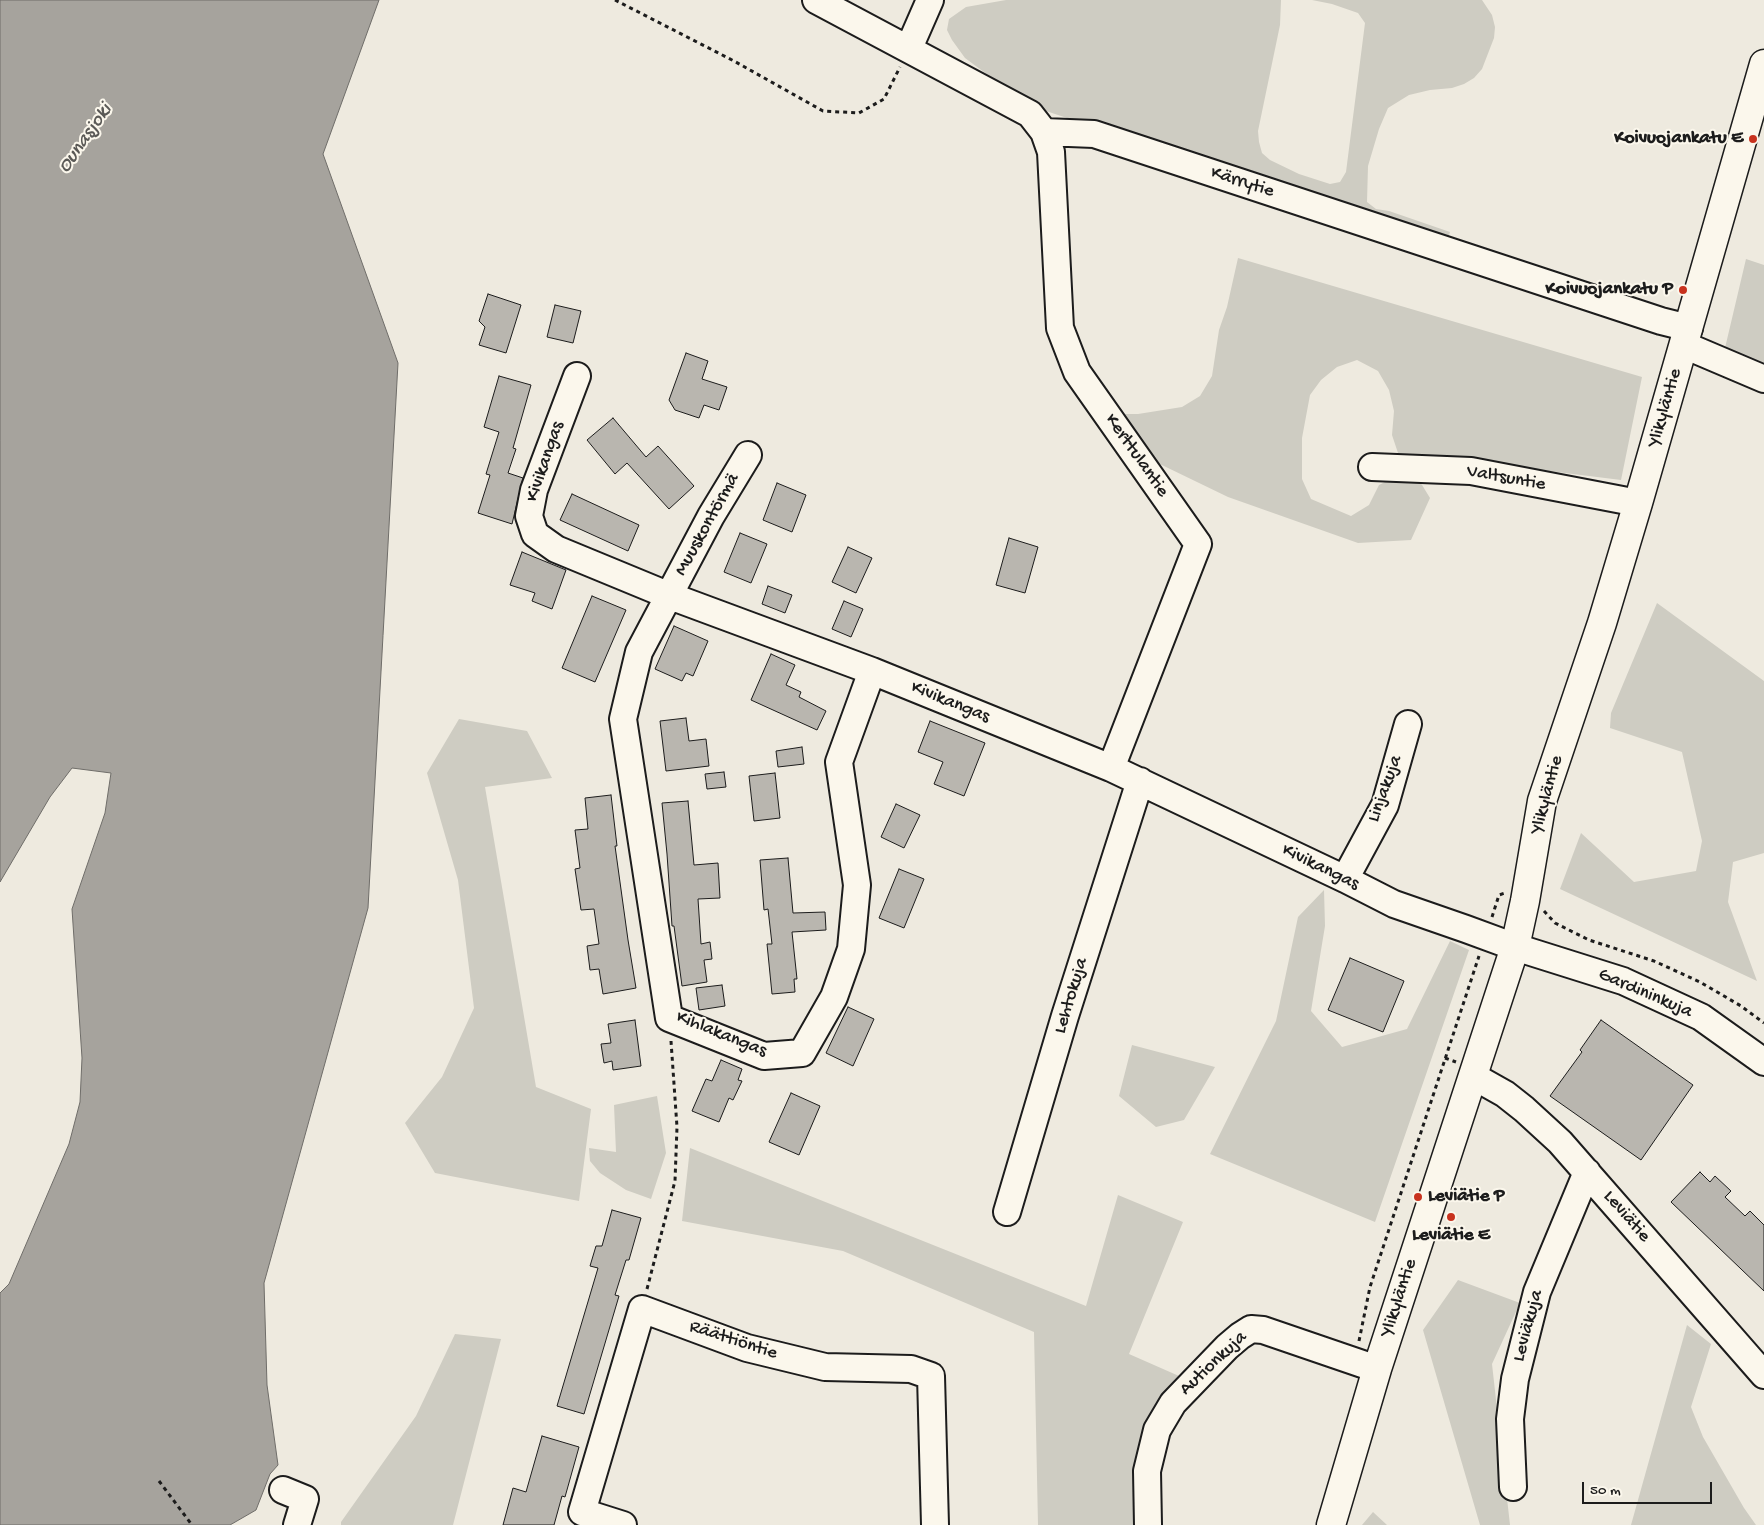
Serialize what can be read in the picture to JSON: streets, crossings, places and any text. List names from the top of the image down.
{
  "streets": {
    "main road": ["Ylikyläntie"],
    "street": [
      "Kärrytie",
      "Kerttulantie",
      "Kivikangas",
      "Valtsuntie",
      "Muuskontörmä",
      "Linjakuja",
      "Gardininkuja",
      "Lehtokuja",
      "Kihlakangas",
      "Leviätie",
      "Leviäkuja",
      "Räättiöntie",
      "Autionkuja"
    ]
  },
  "crossings": [
    ["Kärrytie", "Ylikyläntie"],
    ["Kärrytie", "Kerttulantie"],
    ["Ylikyläntie", "Kivikangas"],
    ["Ylikyläntie", "Valtsuntie"],
    ["Ylikyläntie", "Gardininkuja"],
    ["Ylikyläntie", "Leviätie"],
    ["Ylikyläntie", "Autionkuja"],
    ["Kerttulantie", "Kivikangas"],
    ["Kivikangas", "Muuskontörmä"],
    ["Kivikangas", "Linjakuja"],
    ["Kivikangas", "Gardininkuja"],
    ["Kivikangas", "Lehtokuja"],
    ["Kivikangas", "Kihlakangas"],
    ["Muuskontörmä", "Kihlakangas"],
    ["Leviätie", "Leviäkuja"]
  ],
  "water": ["Ounasjoki"],
  "places": [
    "Koivuojankatu E",
    "Koivuojankatu P",
    "Leviätie P",
    "Leviätie E"
  ],
  "scale_bar": "50 m"
}
